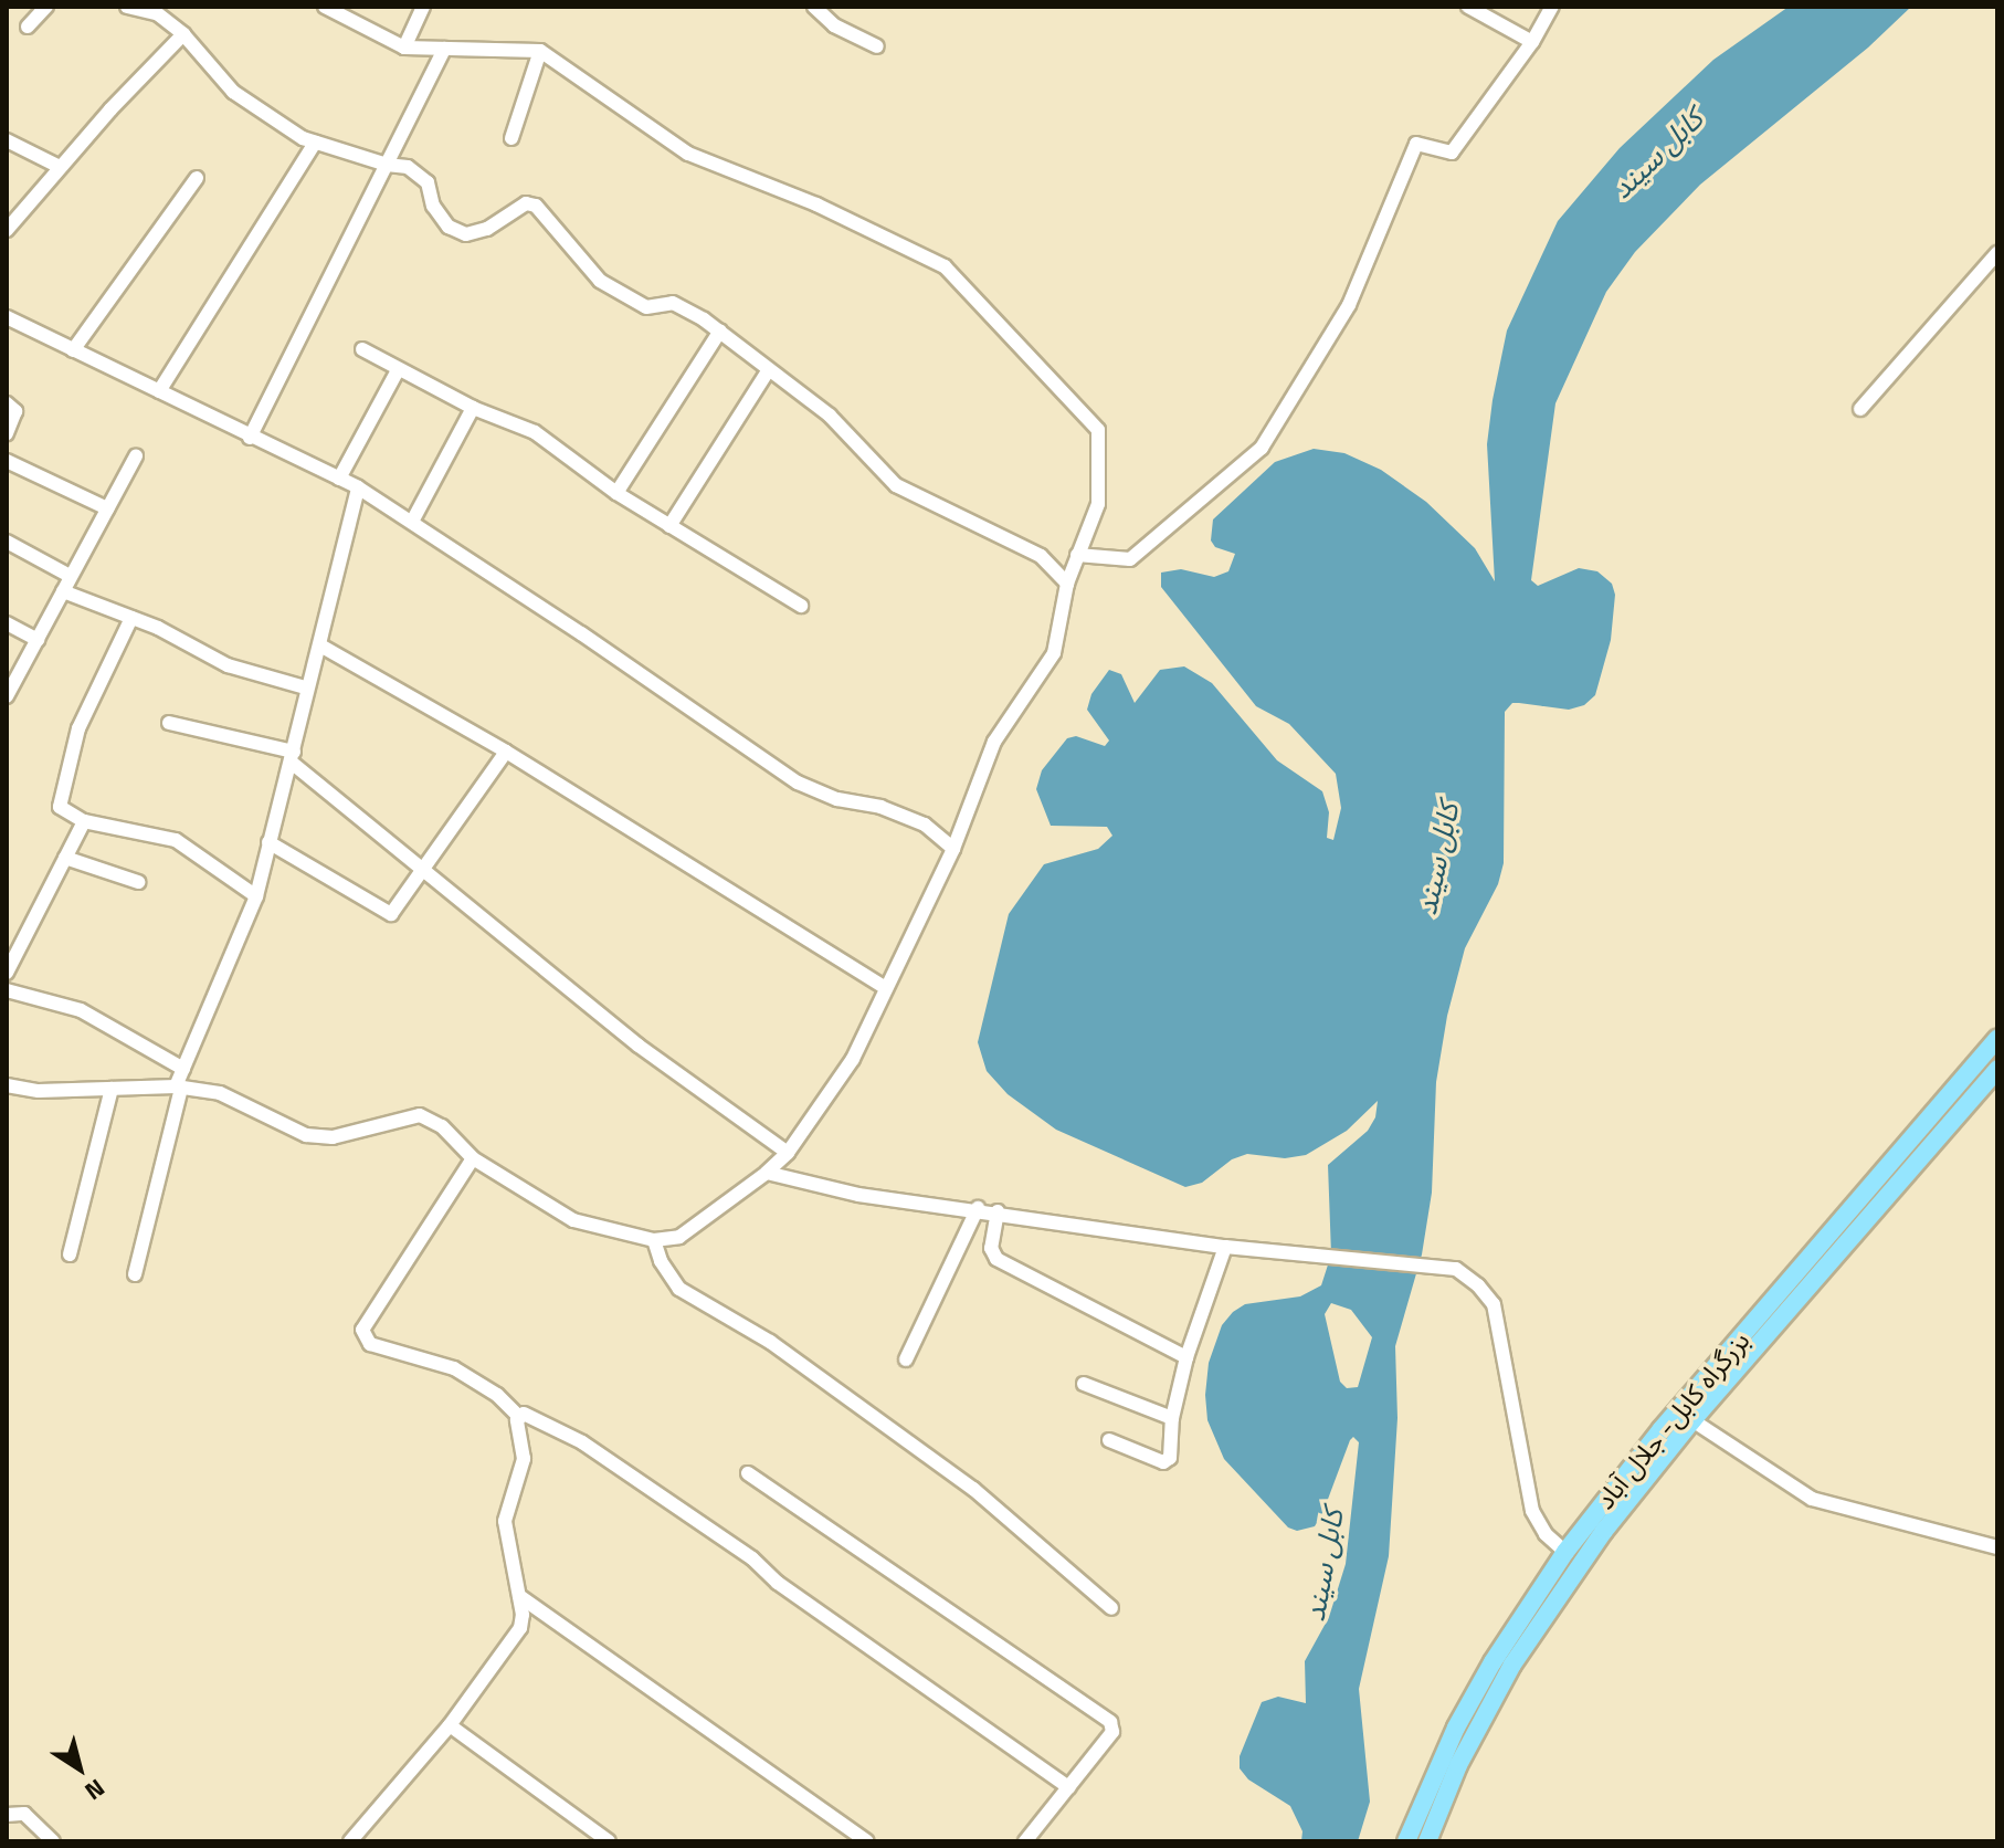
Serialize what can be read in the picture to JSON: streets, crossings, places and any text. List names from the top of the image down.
{
  "streets": {
    "highway": ["بزرگراه کابل- جلال آباد"]
  },
  "water": ["کابل سيند"],
  "north": "bottom right"
}
